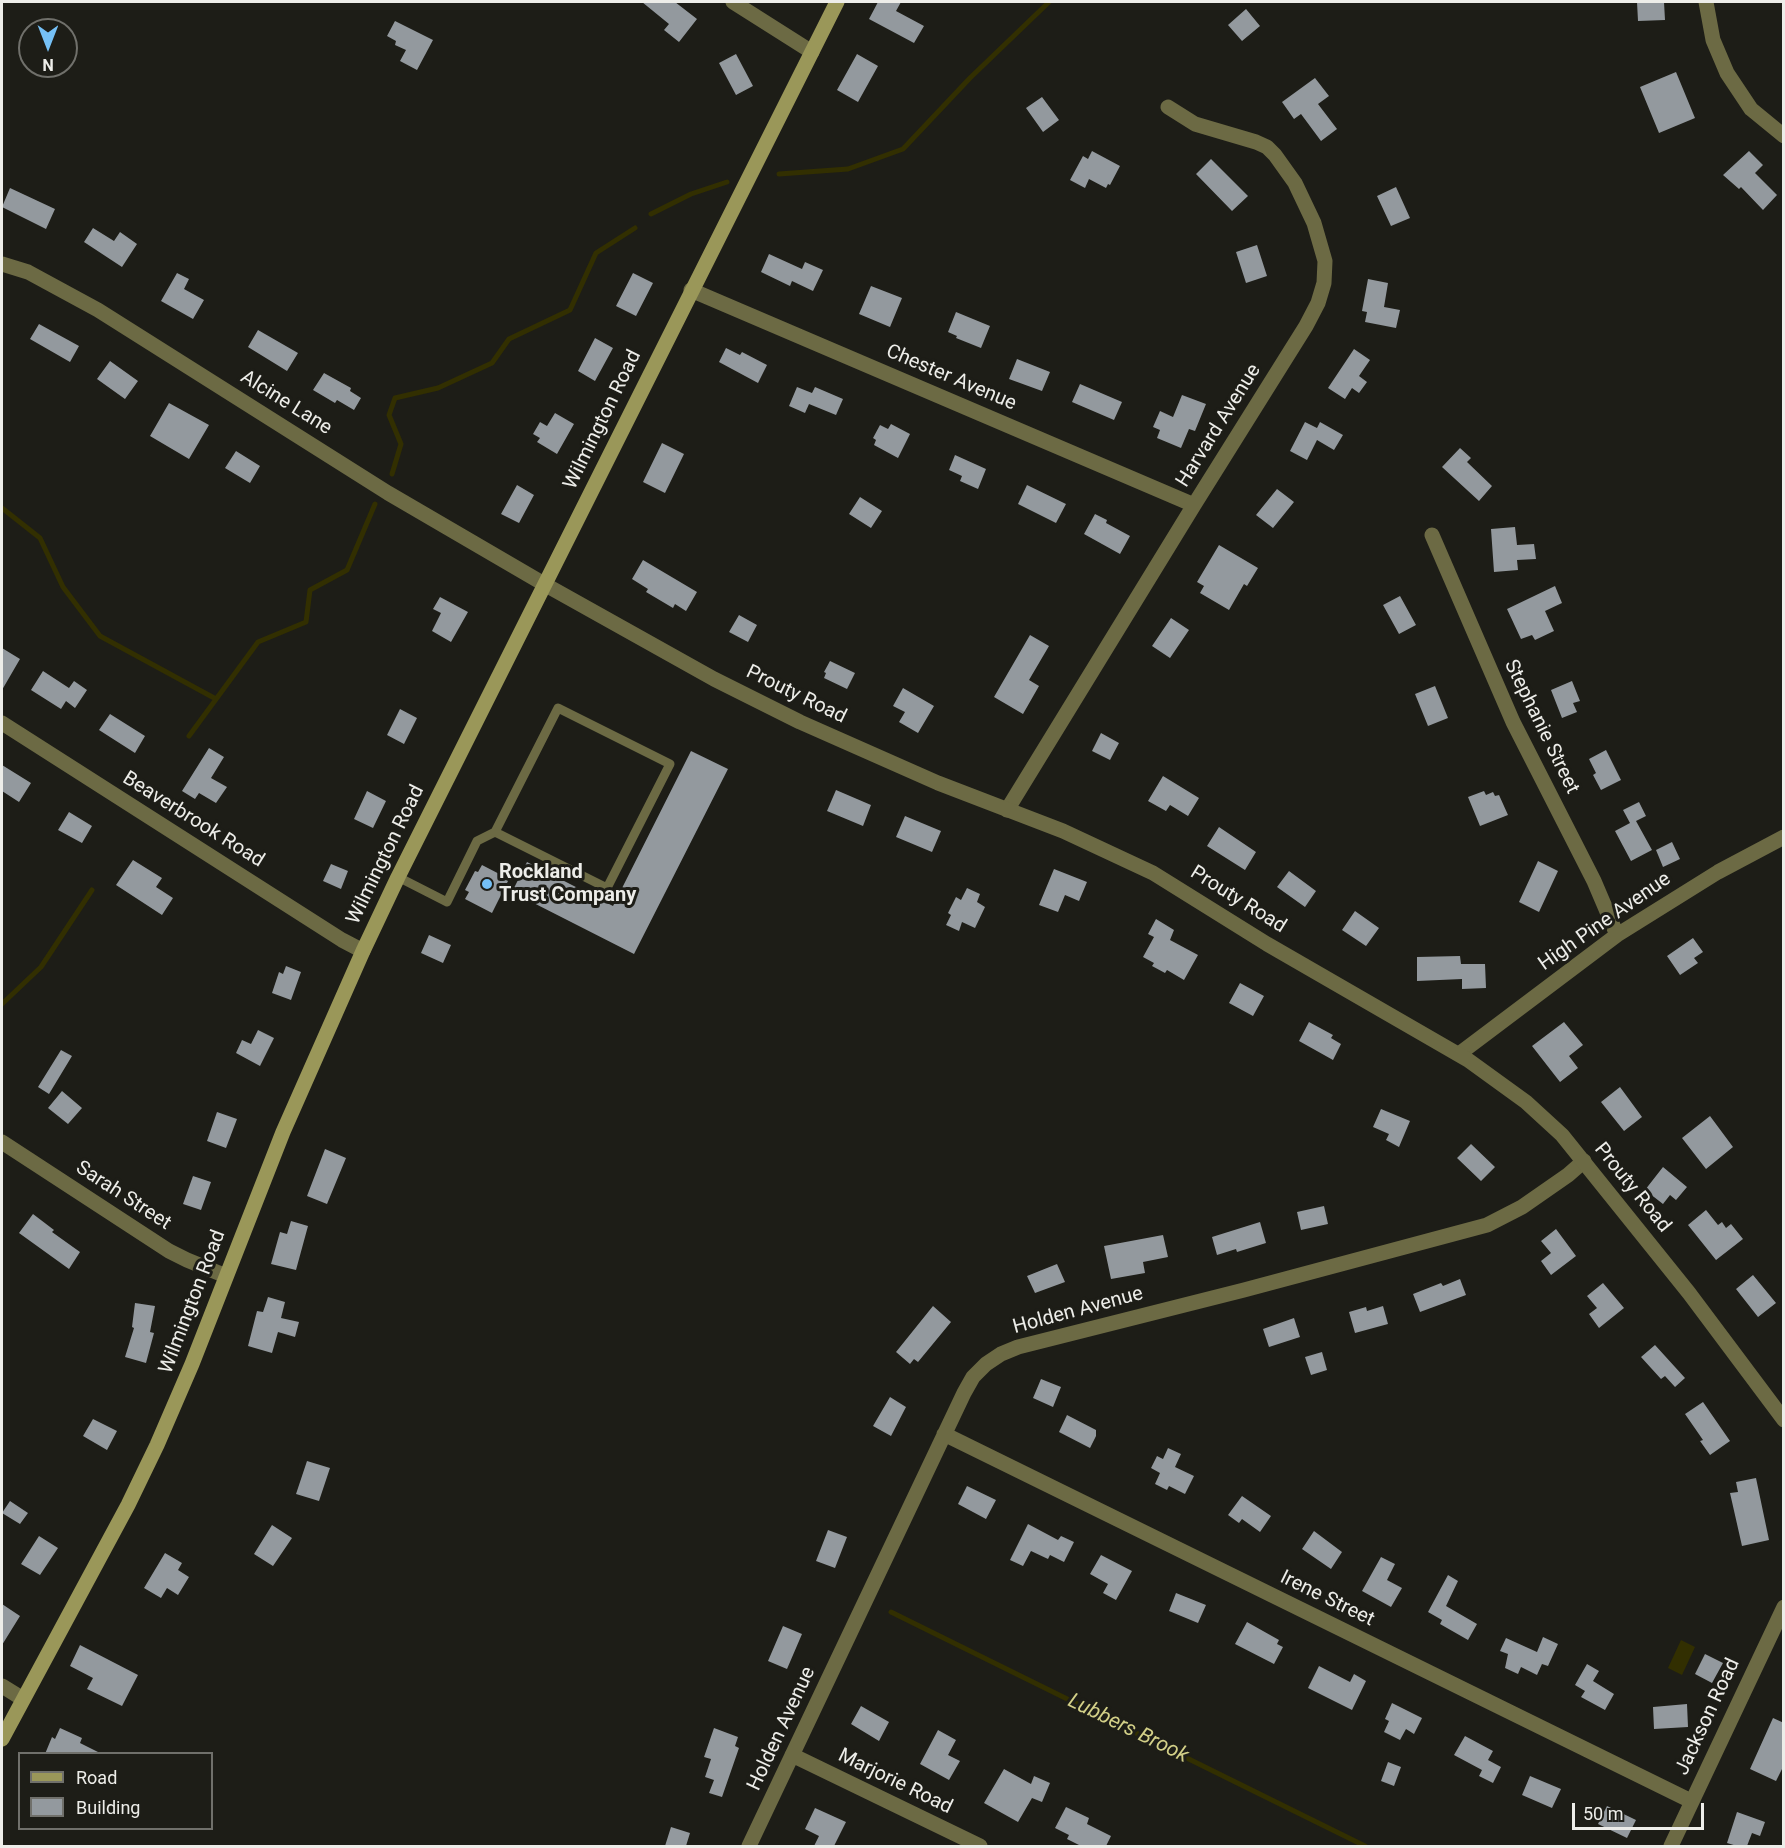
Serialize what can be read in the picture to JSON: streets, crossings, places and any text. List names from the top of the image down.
{
  "streets": {
    "main road": ["Wilmington Road"],
    "street": [
      "Chester Avenue",
      "Alcine Lane",
      "Harvard Avenue",
      "Prouty Road",
      "Stephanie Street",
      "Beaverbrook Road",
      "High Pine Avenue",
      "Sarah Street",
      "Holden Avenue",
      "Irene Street",
      "Jackson Road",
      "Marjorie Road"
    ]
  },
  "crossings": [
    ["Chester Avenue", "Wilmington Road"],
    ["Chester Avenue", "Harvard Avenue"],
    ["Alcine Lane", "Wilmington Road"],
    ["Alcine Lane", "Prouty Road"],
    ["Wilmington Road", "Prouty Road"],
    ["Wilmington Road", "Beaverbrook Road"],
    ["Wilmington Road", "Sarah Street"],
    ["Harvard Avenue", "Prouty Road"],
    ["Prouty Road", "High Pine Avenue"],
    ["Prouty Road", "Holden Avenue"],
    ["Stephanie Street", "High Pine Avenue"],
    ["Holden Avenue", "Irene Street"],
    ["Holden Avenue", "Marjorie Road"],
    ["Irene Street", "Jackson Road"]
  ],
  "water": ["Lubbers Brook"],
  "places": ["Rockland Trust Company"],
  "legend": ["Road", "Building"],
  "scale_bar": "50 m",
  "north": "bottom"
}
